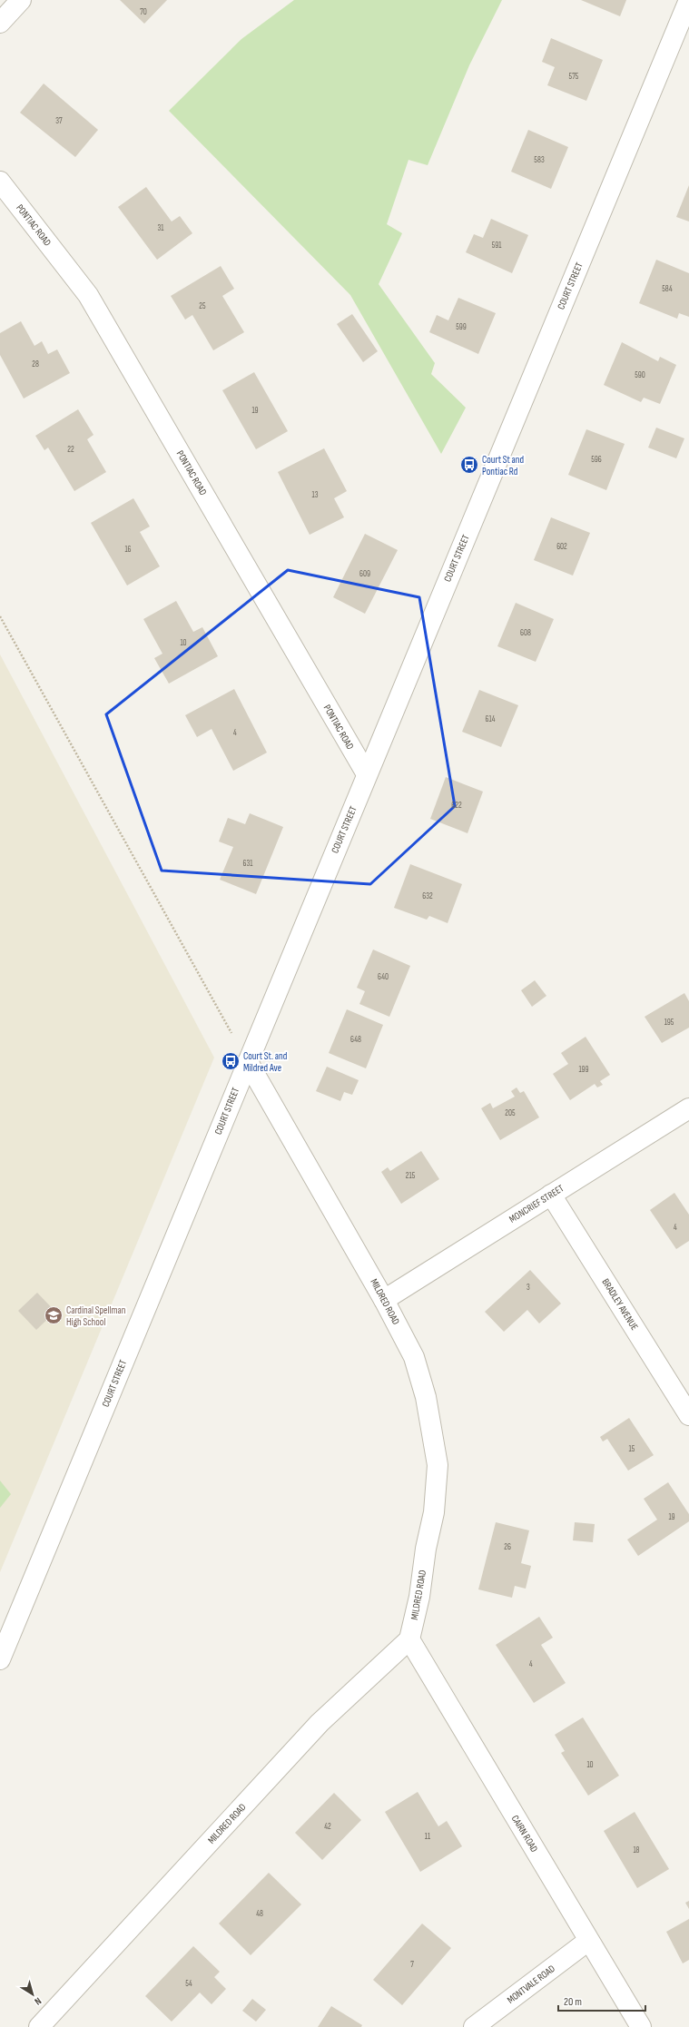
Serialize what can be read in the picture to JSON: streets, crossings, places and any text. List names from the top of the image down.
{
  "streets": {
    "street": [
      "PONTIAC ROAD",
      "COURT STREET",
      "MONCRIEF STREET",
      "MILDRED ROAD",
      "BRADLEY AVENUE",
      "CAIRN ROAD",
      "MONTVALE ROAD"
    ]
  },
  "crossings": [
    ["PONTIAC ROAD", "COURT STREET"],
    ["COURT STREET", "MILDRED ROAD"],
    ["MONCRIEF STREET", "MILDRED ROAD"],
    ["MONCRIEF STREET", "BRADLEY AVENUE"],
    ["MILDRED ROAD", "CAIRN ROAD"],
    ["CAIRN ROAD", "MONTVALE ROAD"]
  ],
  "places": {
    "bus stop": ["Court St and Pontiac Rd", "Court St. and Mildred Ave"],
    "school or university": ["Cardinal Spellman High School"]
  },
  "house_numbers": [
    "70",
    "575",
    "37",
    "583",
    "31",
    "591",
    "584",
    "25",
    "599",
    "28",
    "590",
    "19",
    "22",
    "596",
    "13",
    "602",
    "16",
    "609",
    "608",
    "10",
    "614",
    "4",
    "622",
    "631",
    "632",
    "640",
    "195",
    "648",
    "199",
    "205",
    "215",
    "4",
    "3",
    "15",
    "19",
    "26",
    "4",
    "10",
    "42",
    "11",
    "18",
    "48",
    "7",
    "54"
  ],
  "scale_bar": "20 m",
  "north": "bottom right"
}
